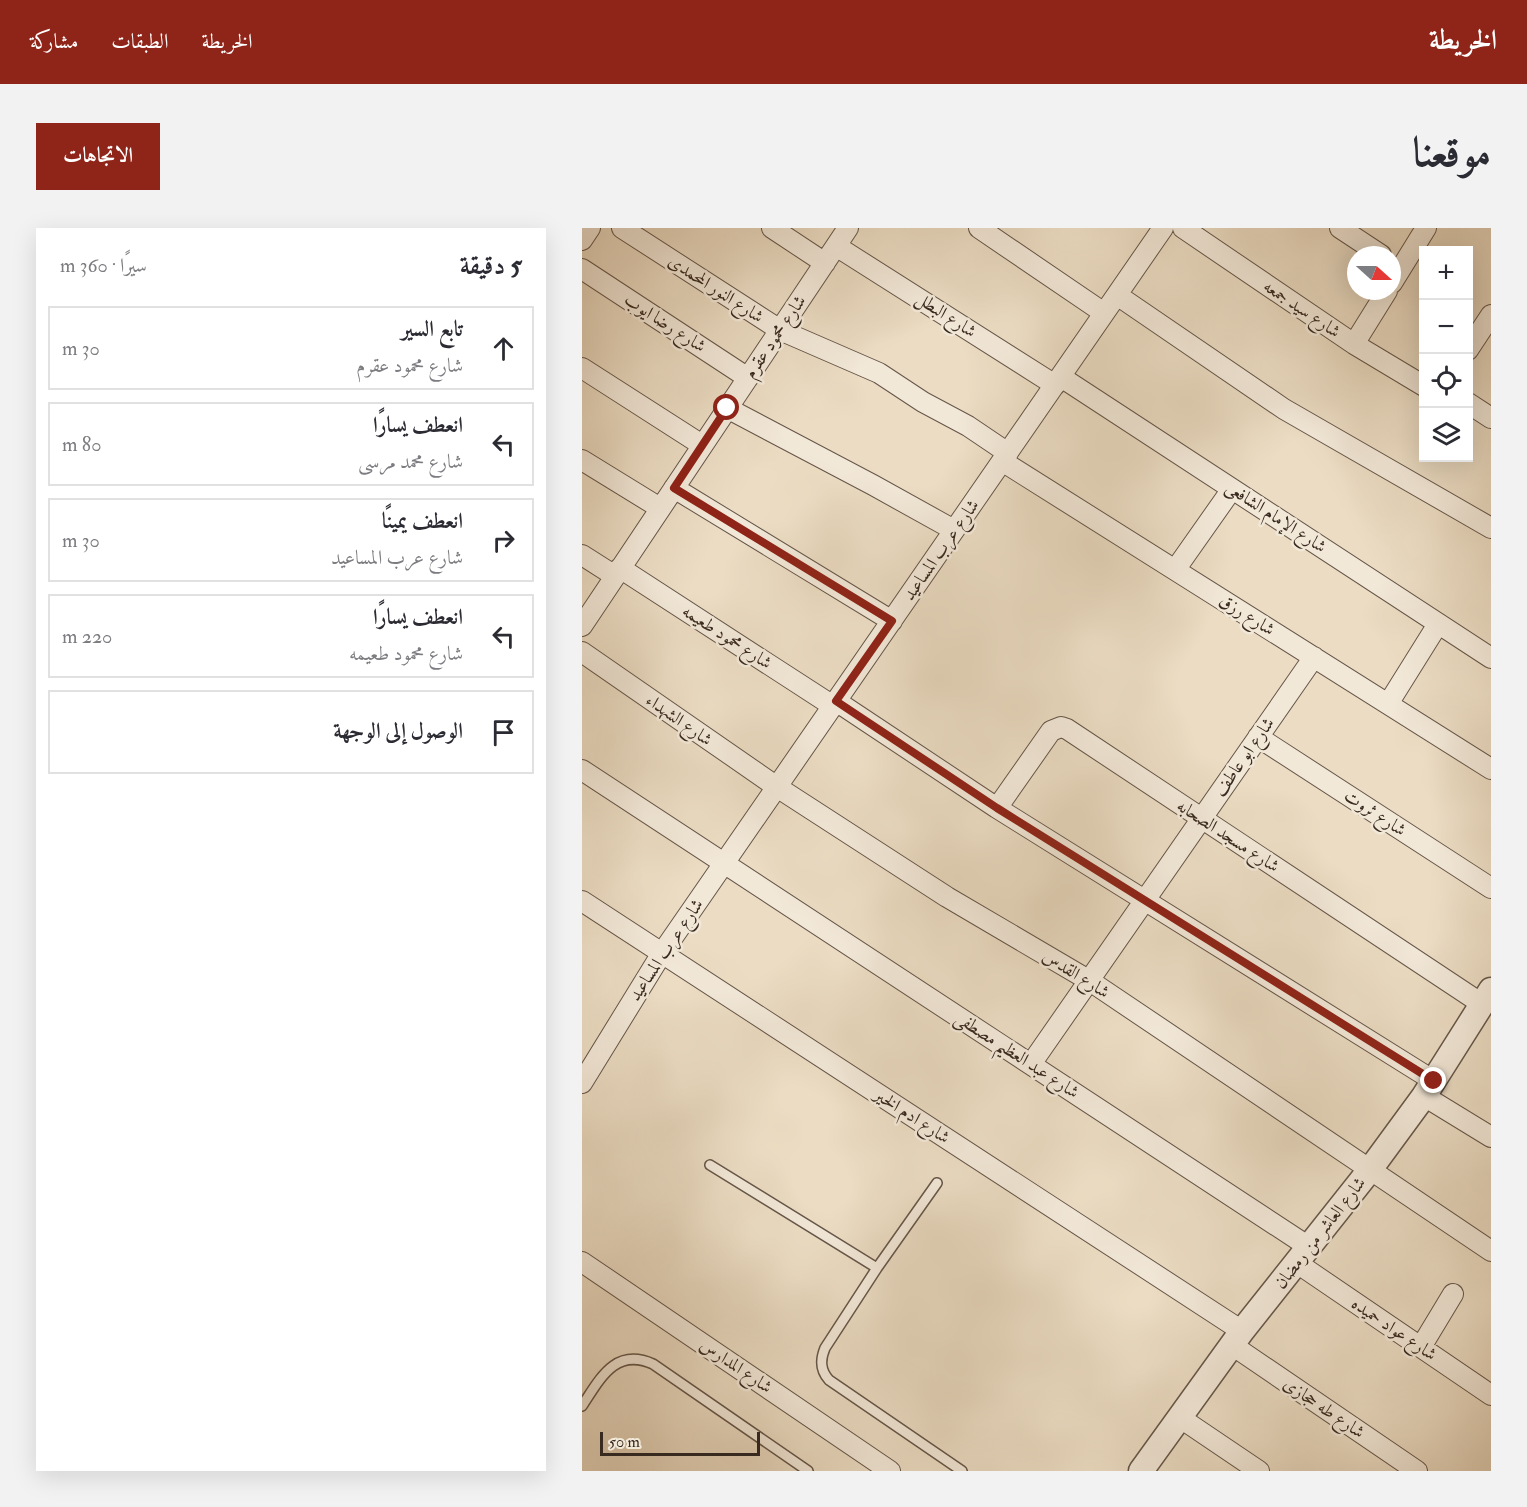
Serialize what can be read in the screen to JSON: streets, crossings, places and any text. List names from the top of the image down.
{
  "streets": {
    "street": [
      "شارع النور المحمدى",
      "شارع سيد جمعه",
      "شارع البطل",
      "شارع رضا ايوب",
      "شارع محمود عقرم",
      "شارع الإمام الشافعى",
      "شارع عرب المساعيد",
      "شارع رزق",
      "شارع محمود طعيمه",
      "شارع الشهداء",
      "شارع ابو عاطف",
      "شارع ثروت",
      "شارع مسجد الصحابه",
      "شارع القدس",
      "شارع عبد العظيم مصطفى",
      "شارع ادم الخير",
      "شارع العاشر من رمضان",
      "شارع عواد حميده",
      "شارع المدارس",
      "شارع طه حجازى"
    ]
  },
  "crossings": [
    ["شارع النور المحمدى", "شارع محمود عقرم"],
    ["شارع النور المحمدى", "شارع عرب المساعيد"],
    ["شارع النور المحمدى", "شارع رزق"],
    ["شارع البطل", "شارع محمود عقرم"],
    ["شارع البطل", "شارع الإمام الشافعى"],
    ["شارع البطل", "شارع عرب المساعيد"],
    ["شارع رضا ايوب", "شارع محمود عقرم"],
    ["شارع محمود عقرم", "شارع محمود طعيمه"],
    ["شارع الإمام الشافعى", "شارع عرب المساعيد"],
    ["شارع عرب المساعيد", "شارع رزق"],
    ["شارع عرب المساعيد", "شارع محمود طعيمه"],
    ["شارع عرب المساعيد", "شارع الشهداء"],
    ["شارع عرب المساعيد", "شارع القدس"],
    ["شارع عرب المساعيد", "شارع عبد العظيم مصطفى"],
    ["شارع عرب المساعيد", "شارع ادم الخير"],
    ["شارع رزق", "شارع ابو عاطف"],
    ["شارع محمود طعيمه", "شارع ابو عاطف"],
    ["شارع محمود طعيمه", "شارع مسجد الصحابه"],
    ["شارع محمود طعيمه", "شارع العاشر من رمضان"],
    ["شارع الشهداء", "شارع القدس"],
    ["شارع ابو عاطف", "شارع ثروت"],
    ["شارع ابو عاطف", "شارع مسجد الصحابه"],
    ["شارع ابو عاطف", "شارع القدس"],
    ["شارع ابو عاطف", "شارع عبد العظيم مصطفى"],
    ["شارع مسجد الصحابه", "شارع العاشر من رمضان"],
    ["شارع القدس", "شارع العاشر من رمضان"],
    ["شارع عبد العظيم مصطفى", "شارع العاشر من رمضان"],
    ["شارع عبد العظيم مصطفى", "شارع عواد حميده"],
    ["شارع ادم الخير", "شارع العاشر من رمضان"],
    ["شارع ادم الخير", "شارع طه حجازى"],
    ["شارع العاشر من رمضان", "شارع عواد حميده"],
    ["شارع العاشر من رمضان", "شارع طه حجازى"]
  ],
  "scale_bar": "50 m",
  "north": "right",
  "page": {
    "header": "الخريطة",
    "nav": ["الخريطة", "الطبقات", "مشاركة"],
    "title": "موقعنا",
    "buttons": "الاتجاهات",
    "heading": ["5 دقيقة", "سيرًا · 360 m"],
    "map_buttons": ["+", "−"],
    "list": [
      ["تابع السير", "شارع محمود عقرم", "30 m"],
      ["انعطف يسارًا", "شارع محمد مرسى", "80 m"],
      ["انعطف يمينًا", "شارع عرب المساعيد", "30 m"],
      ["انعطف يسارًا", "شارع محمود طعيمه", "220 m"],
      "الوصول إلى الوجهة"
    ],
    "scale": "50 m"
  }
}
